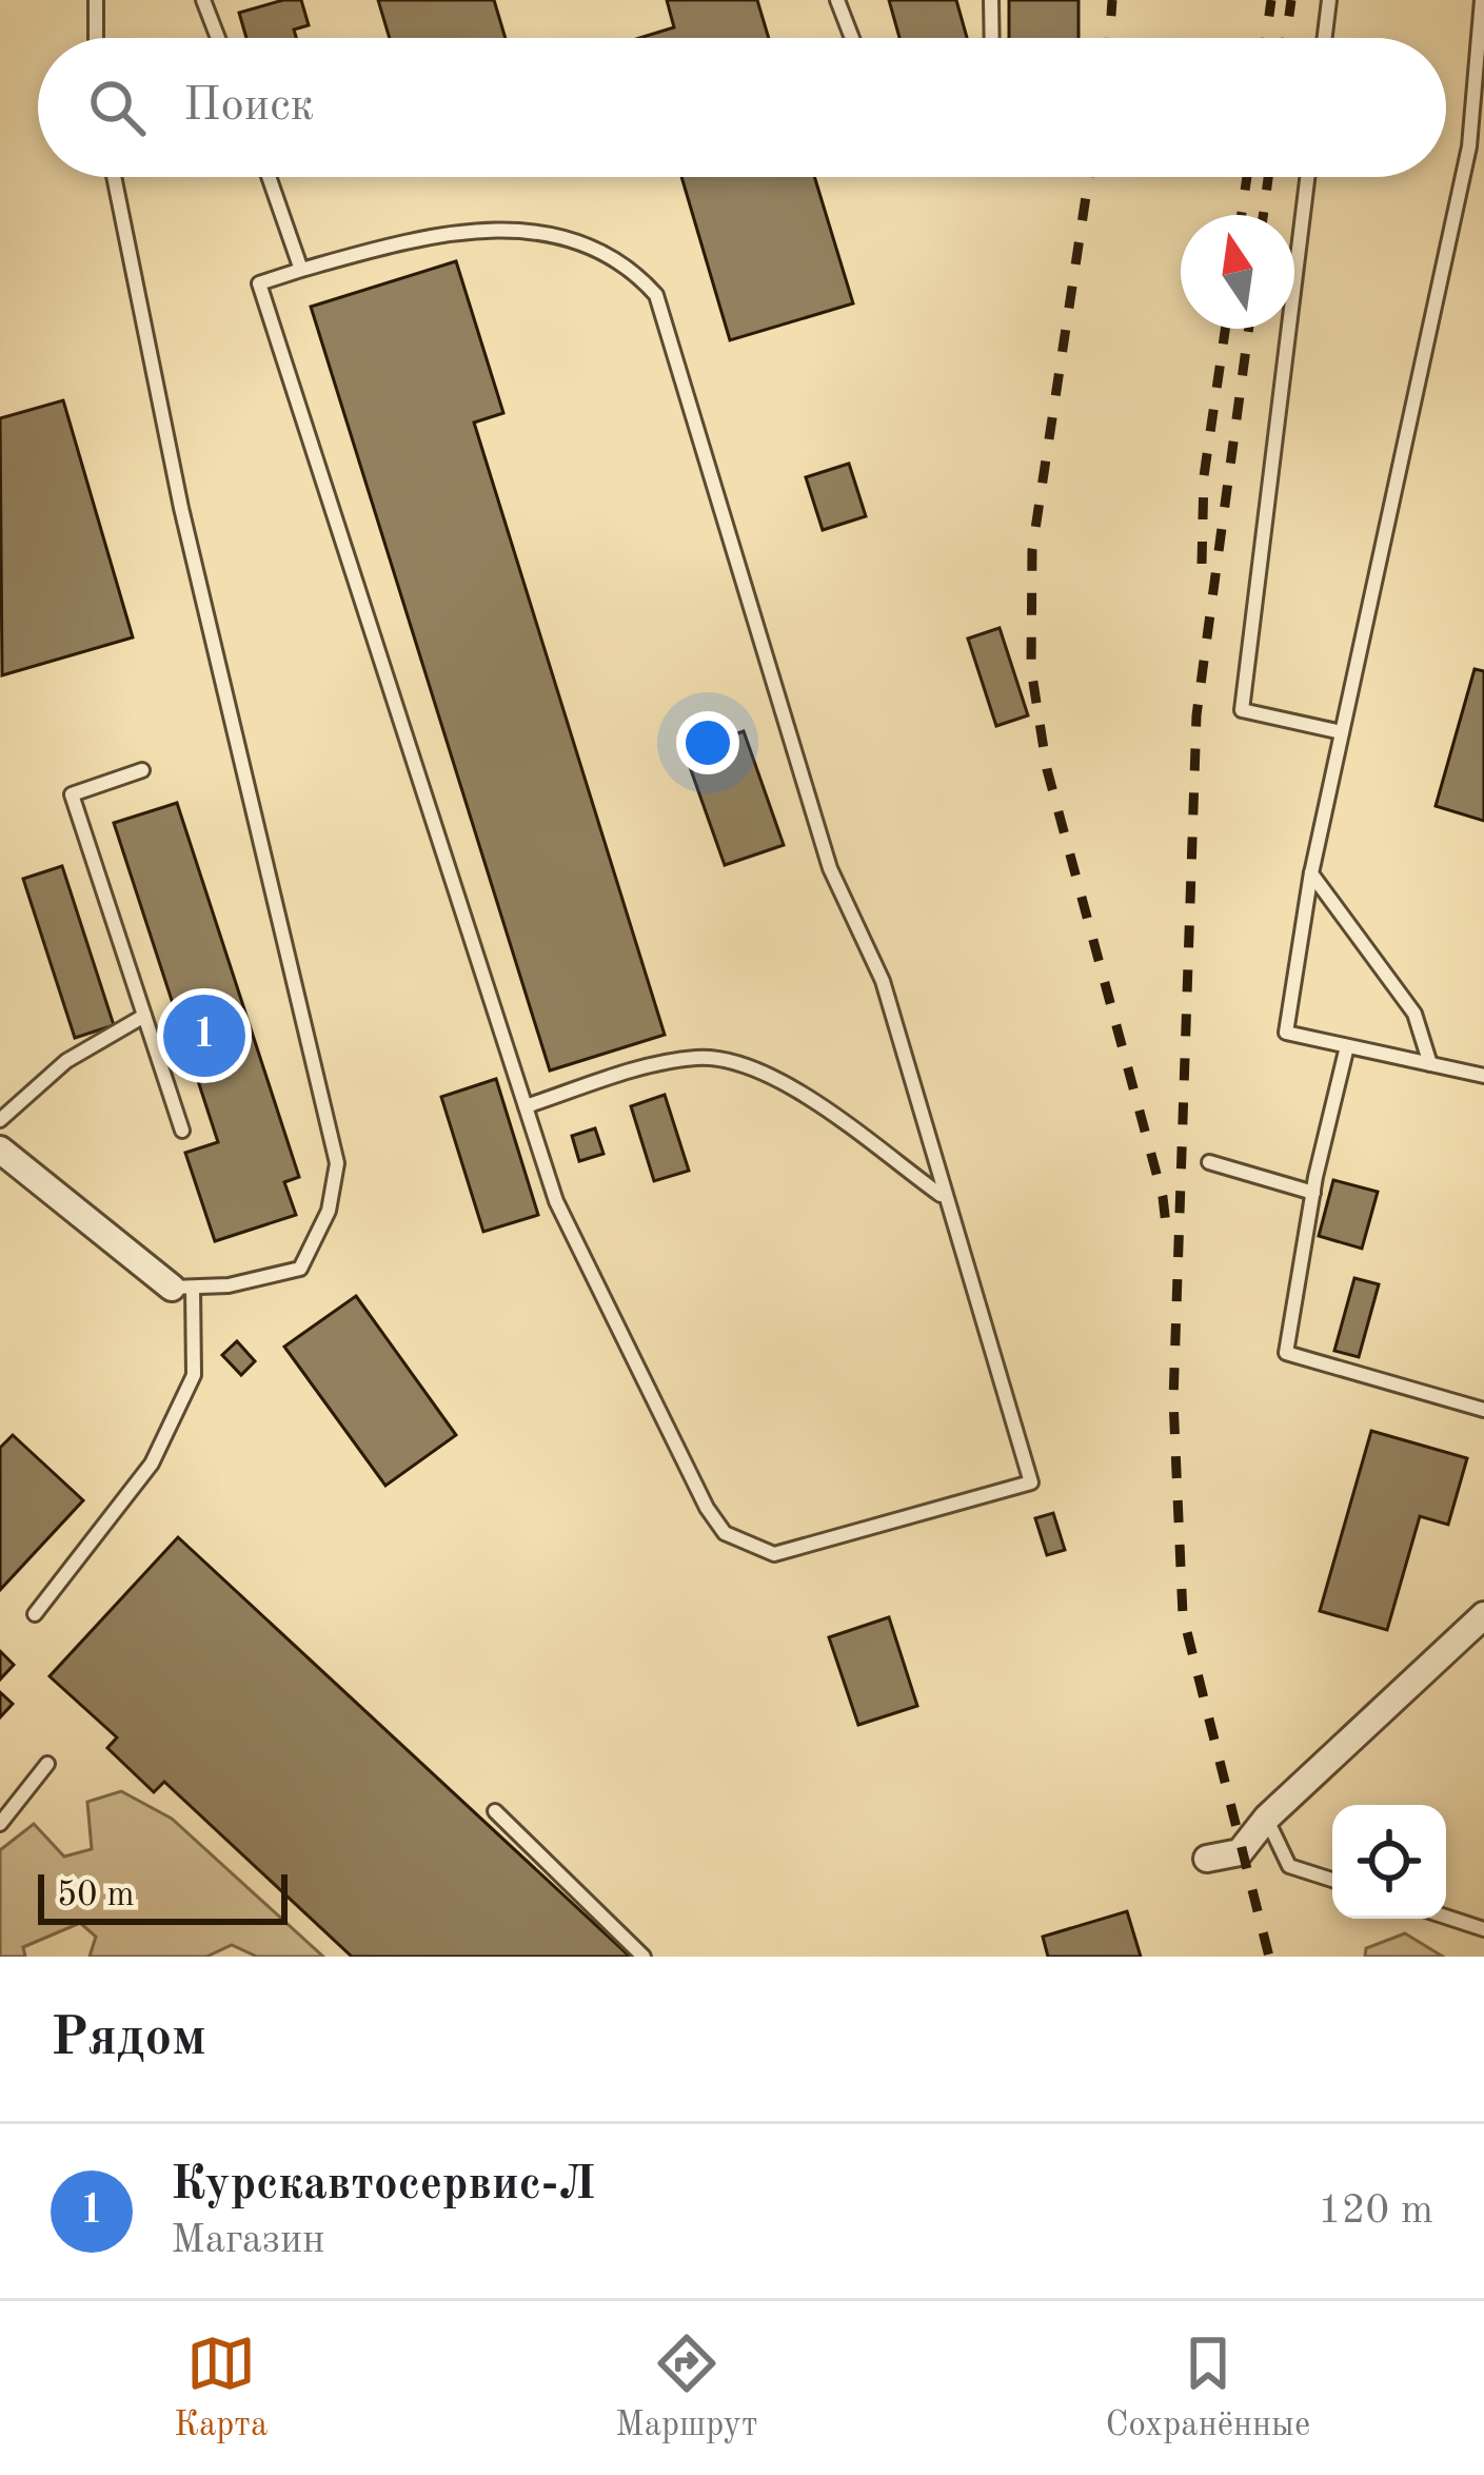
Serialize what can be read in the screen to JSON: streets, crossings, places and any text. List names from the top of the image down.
{
  "scale_bar": "50 m",
  "north": "top",
  "page": {
    "search": "Поиск",
    "pins": "1",
    "scale": "50 m",
    "heading": "Рядом",
    "list": [
      {
        "mark": "1",
        "name": "Курскавтосервис-Л",
        "note": "Магазин",
        "value": "120 m"
      }
    ],
    "nav": ["Карта", "Маршрут", "Сохранённые"]
  }
}
